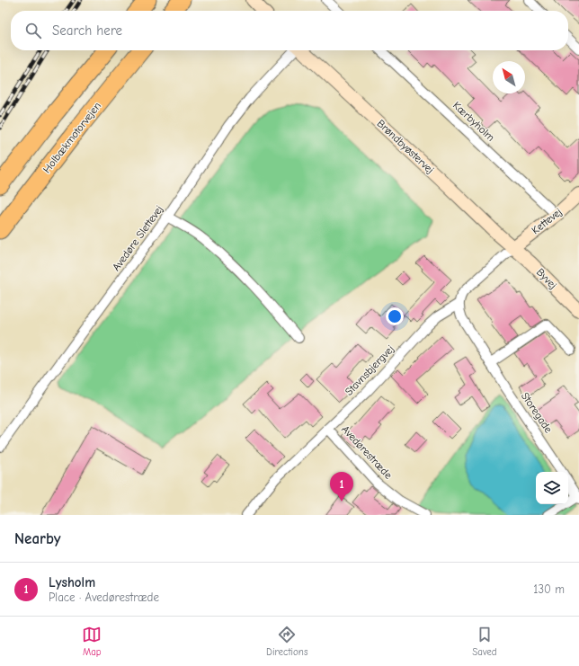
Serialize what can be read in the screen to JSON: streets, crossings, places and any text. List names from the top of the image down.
{
  "streets": {
    "highway": ["Holbækmotorvejen"],
    "street": [
      "Kærbyholm",
      "Brøndbyøstervej",
      "Kettevej",
      "Avedøre Slettevej",
      "Byvej",
      "Stavnsbjergvej",
      "Storegade",
      "Avedørestræde"
    ]
  },
  "crossings": [
    ["Kærbyholm", "Kettevej"],
    ["Brøndbyøstervej", "Kettevej"],
    ["Brøndbyøstervej", "Byvej"],
    ["Brøndbyøstervej", "Stavnsbjergvej"],
    ["Kettevej", "Byvej"],
    ["Kettevej", "Stavnsbjergvej"],
    ["Byvej", "Stavnsbjergvej"],
    ["Stavnsbjergvej", "Storegade"],
    ["Stavnsbjergvej", "Avedørestræde"]
  ],
  "north": "top left",
  "page": {
    "search": "Search here",
    "pins": "1",
    "heading": "Nearby",
    "list": [
      {
        "mark": "1",
        "name": "Lysholm",
        "note": "Place · Avedørestræde",
        "value": "130 m"
      }
    ],
    "nav": ["Map", "Directions", "Saved"]
  }
}
